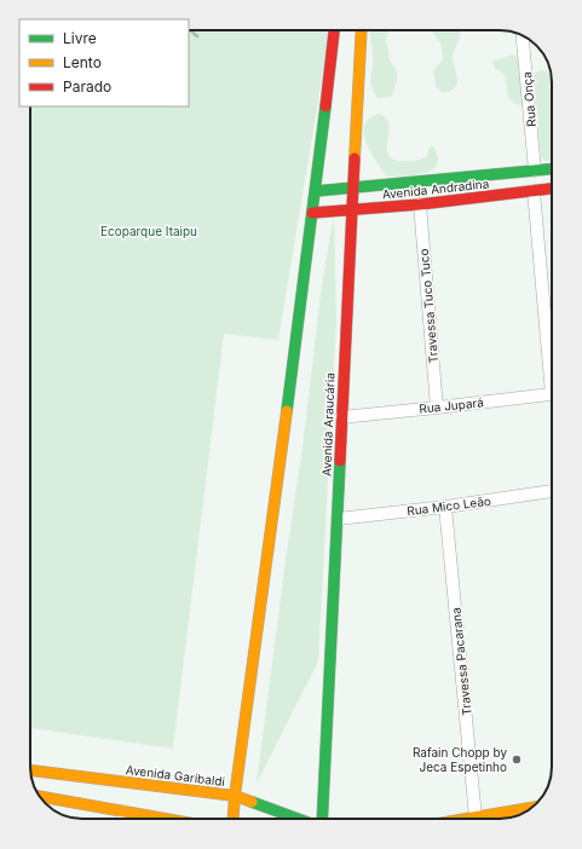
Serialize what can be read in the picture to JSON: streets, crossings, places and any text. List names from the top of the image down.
{
  "streets": {
    "street": [
      "Rua Onça",
      "Avenida Andradina",
      "Travessa Tuco Tuco",
      "Rua Jupará",
      "Avenida Araucária",
      "Rua Mico Leão",
      "Travessa Pacarana",
      "Avenida Garibaldi"
    ]
  },
  "crossings": [
    ["Rua Onça", "Avenida Andradina"],
    ["Avenida Andradina", "Travessa Tuco Tuco"],
    ["Avenida Andradina", "Avenida Araucária"],
    ["Travessa Tuco Tuco", "Rua Jupará"],
    ["Rua Jupará", "Avenida Araucária"],
    ["Avenida Araucária", "Rua Mico Leão"],
    ["Rua Mico Leão", "Travessa Pacarana"]
  ],
  "parks": ["Ecoparque Itaipu"],
  "places": ["Rafain Chopp by Jeca Espetinho"],
  "legend": ["Livre", "Lento", "Parado"]
}
